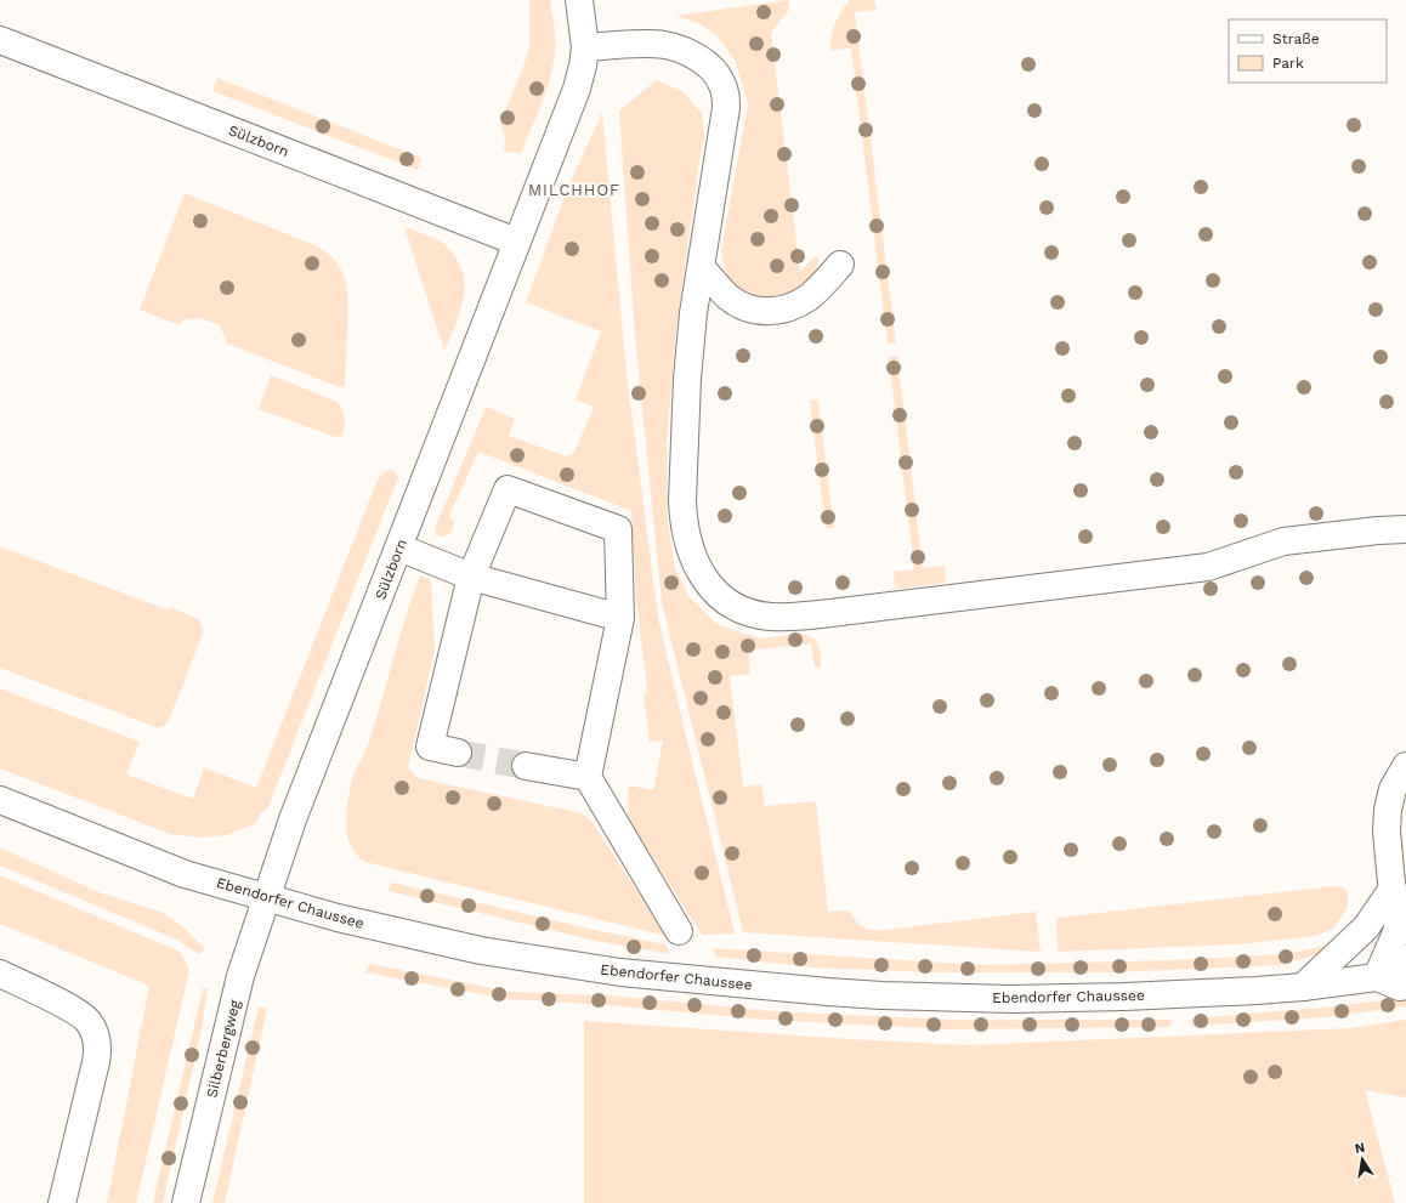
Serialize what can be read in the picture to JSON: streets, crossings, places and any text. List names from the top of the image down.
{
  "streets": {
    "street": ["Sülzborn", "Ebendorfer Chaussee", "Silberbergweg"]
  },
  "crossings": [
    ["Sülzborn", "Ebendorfer Chaussee"],
    ["Sülzborn", "Silberbergweg"],
    ["Ebendorfer Chaussee", "Silberbergweg"]
  ],
  "districts": ["MILCHHOF"],
  "legend": ["Straße", "Park"],
  "north": "top"
}
